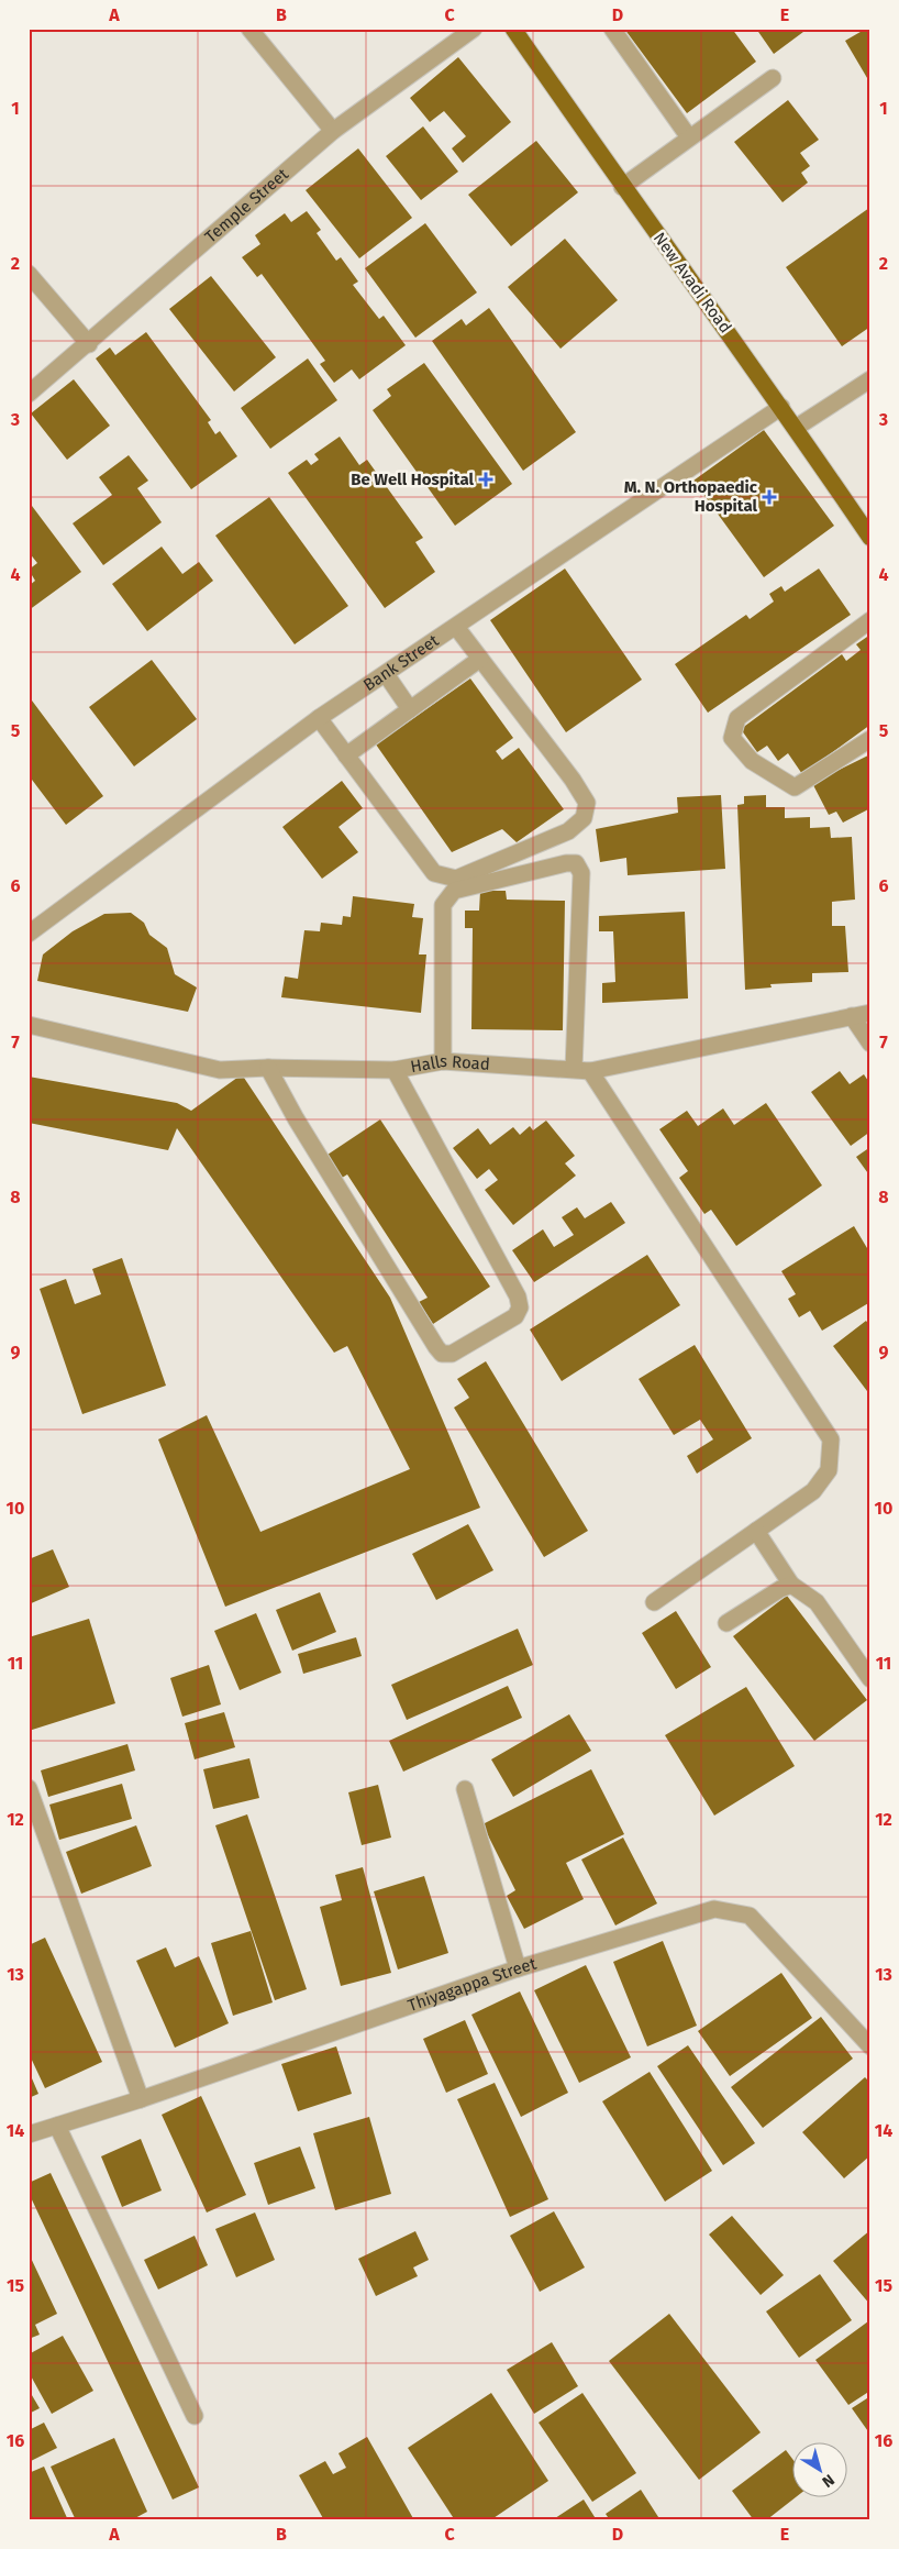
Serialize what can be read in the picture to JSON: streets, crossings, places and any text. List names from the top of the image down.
{
  "streets": {
    "main road": ["New Avadi Road"],
    "street": [
      "Temple Street",
      "Bank Street",
      "Halls Road",
      "Thiyagappa Street"
    ]
  },
  "crossings": [
    ["New Avadi Road", "Bank Street"]
  ],
  "places": {
    "health": ["Be Well Hospital", "M. N. Orthopaedic Hospital"]
  },
  "north": "bottom right",
  "grid": {
    "columns": [
      "A",
      "B",
      "C",
      "D",
      "E"
    ],
    "rows": [
      "1",
      "2",
      "3",
      "4",
      "5",
      "6",
      "7",
      "8",
      "9",
      "10",
      "11",
      "12",
      "13",
      "14",
      "15",
      "16"
    ]
  }
}
